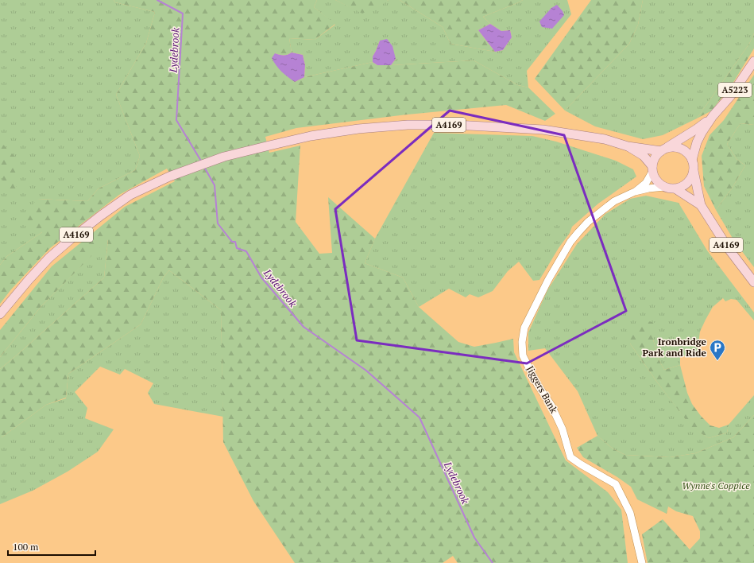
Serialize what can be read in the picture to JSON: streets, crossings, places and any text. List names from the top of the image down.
{
  "streets": {
    "main road": ["A5223", "A4169"],
    "street": ["Jiggers Bank"]
  },
  "crossings": [
    ["A5223", "A4169"],
    ["A5223", "Jiggers Bank"],
    ["A4169", "Jiggers Bank"]
  ],
  "water": ["Lydebrook"],
  "parks": ["Wynne's Coppice"],
  "places": {
    "parking": ["Ironbridge Park and Ride"]
  },
  "scale_bar": "100 m"
}
